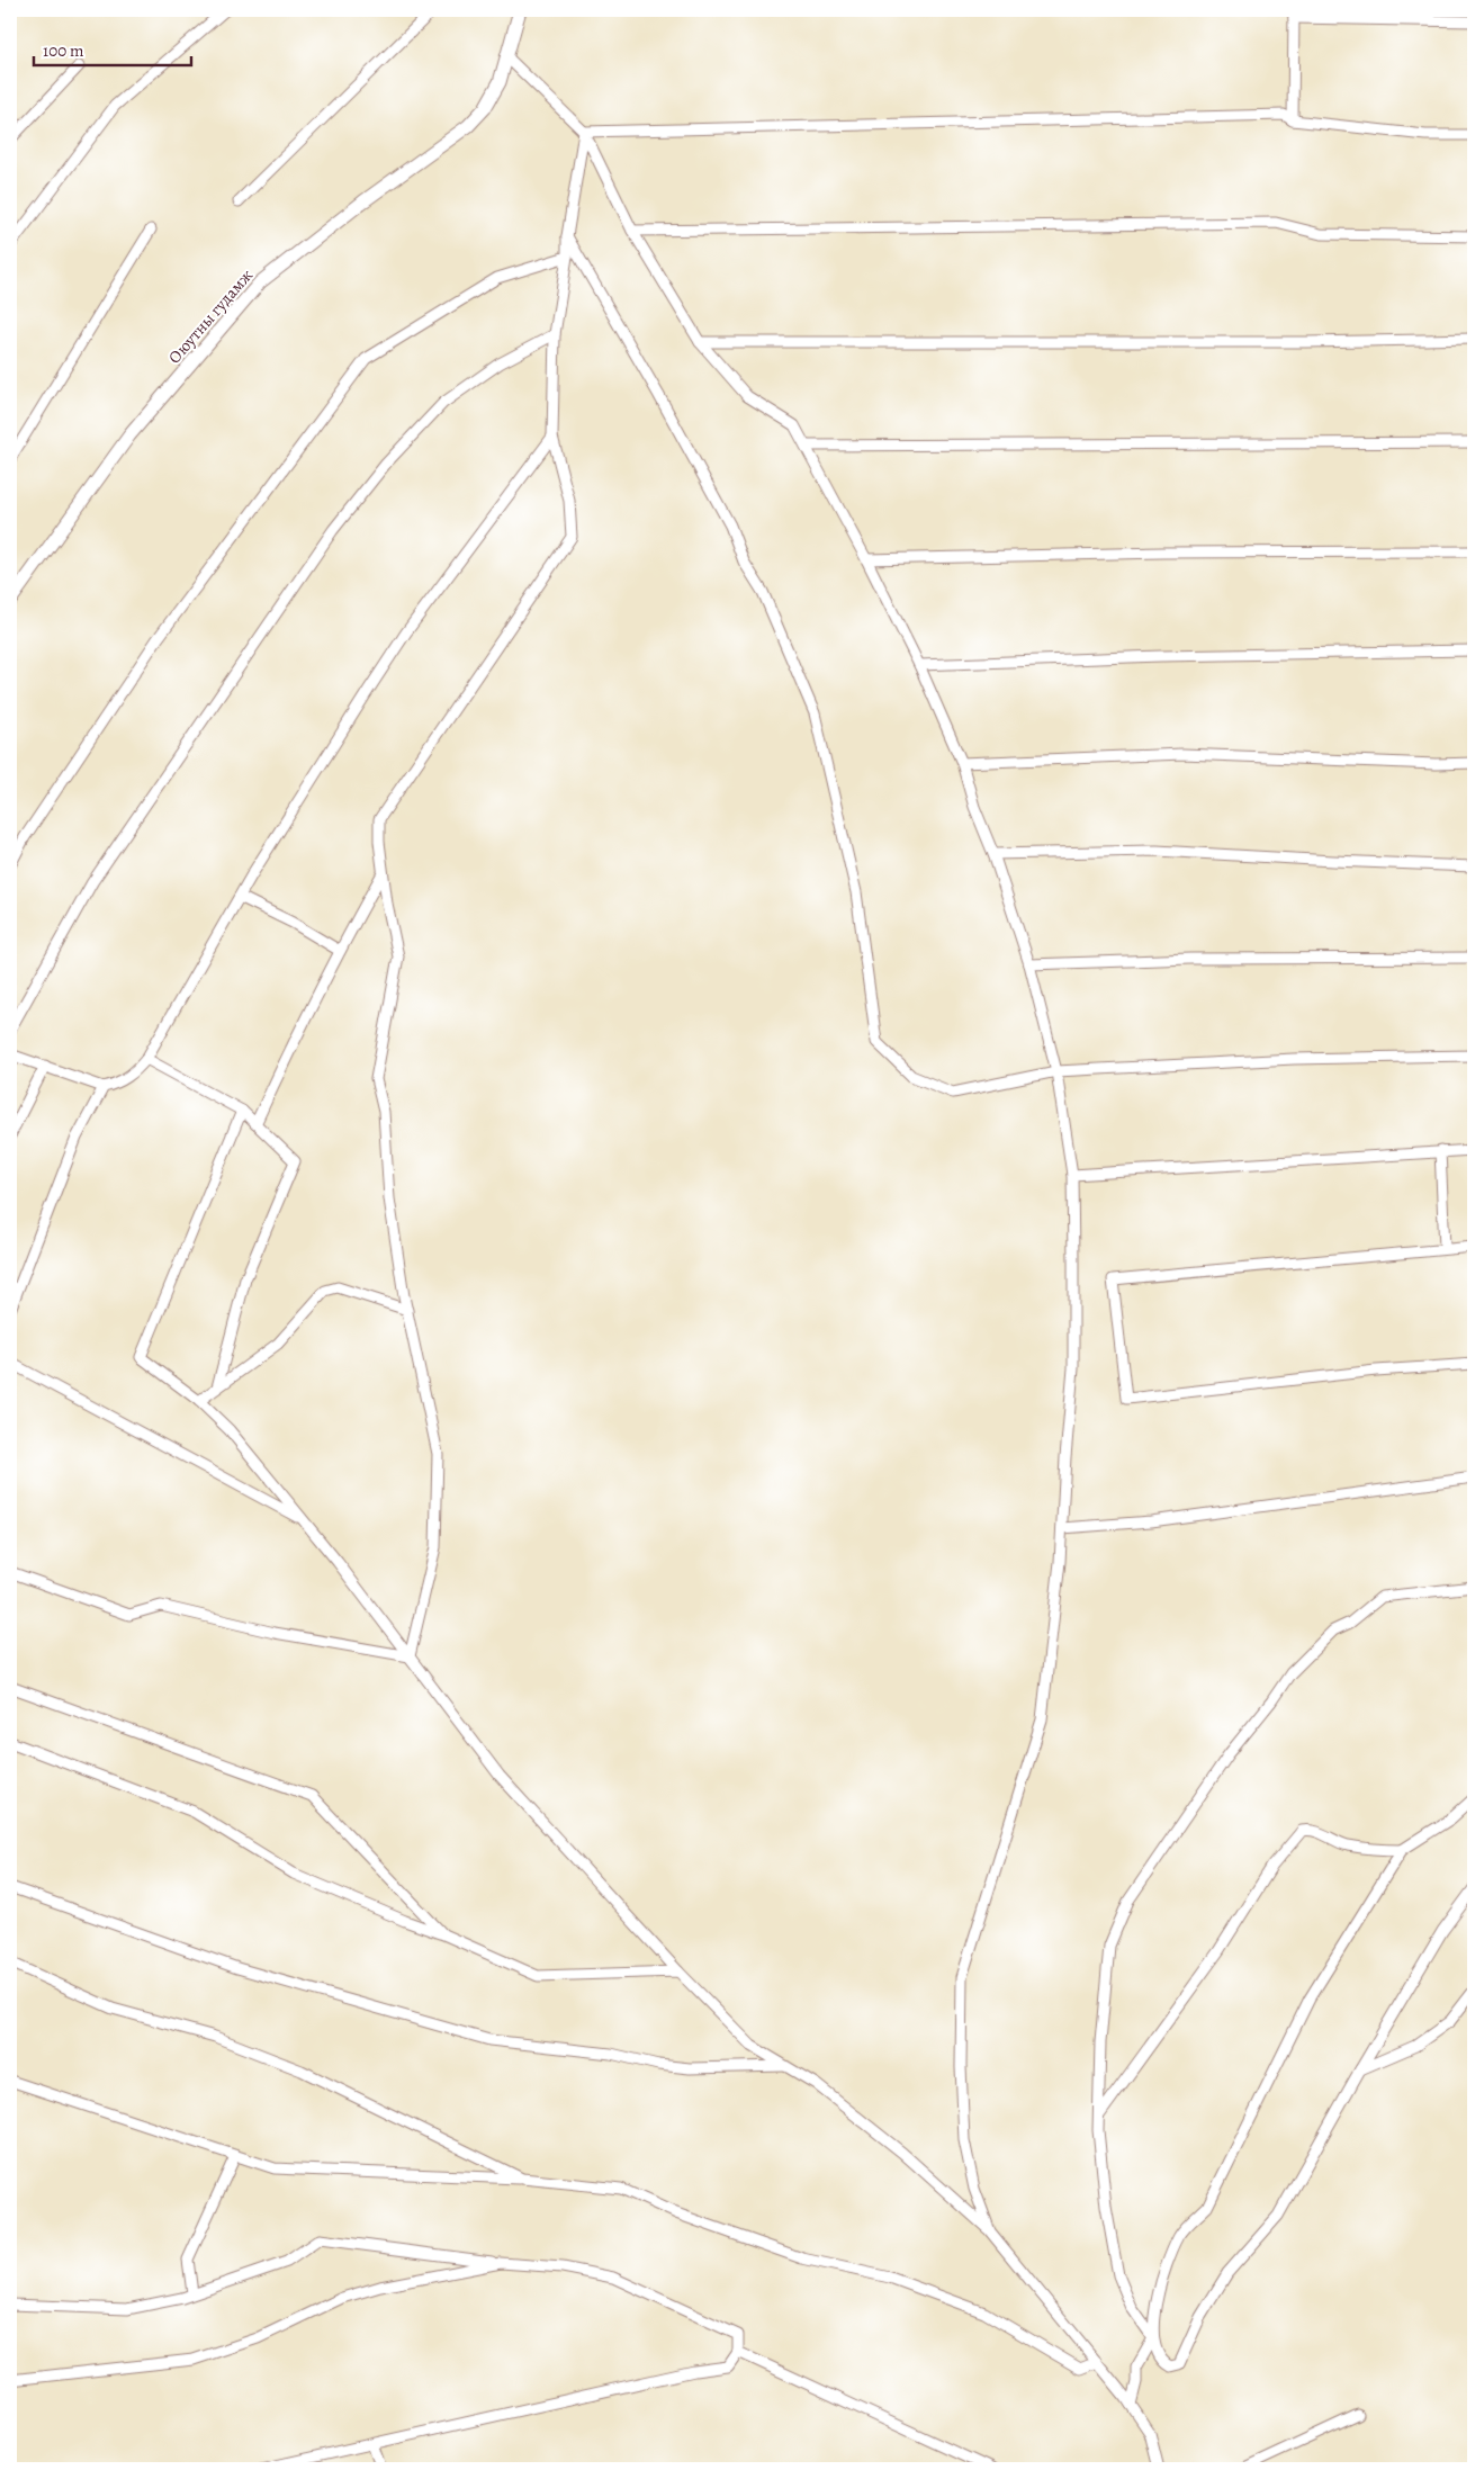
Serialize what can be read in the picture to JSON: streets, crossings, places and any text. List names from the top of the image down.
{
  "streets": {
    "street": ["Оюутны гудамж"]
  },
  "scale_bar": "100 m"
}
